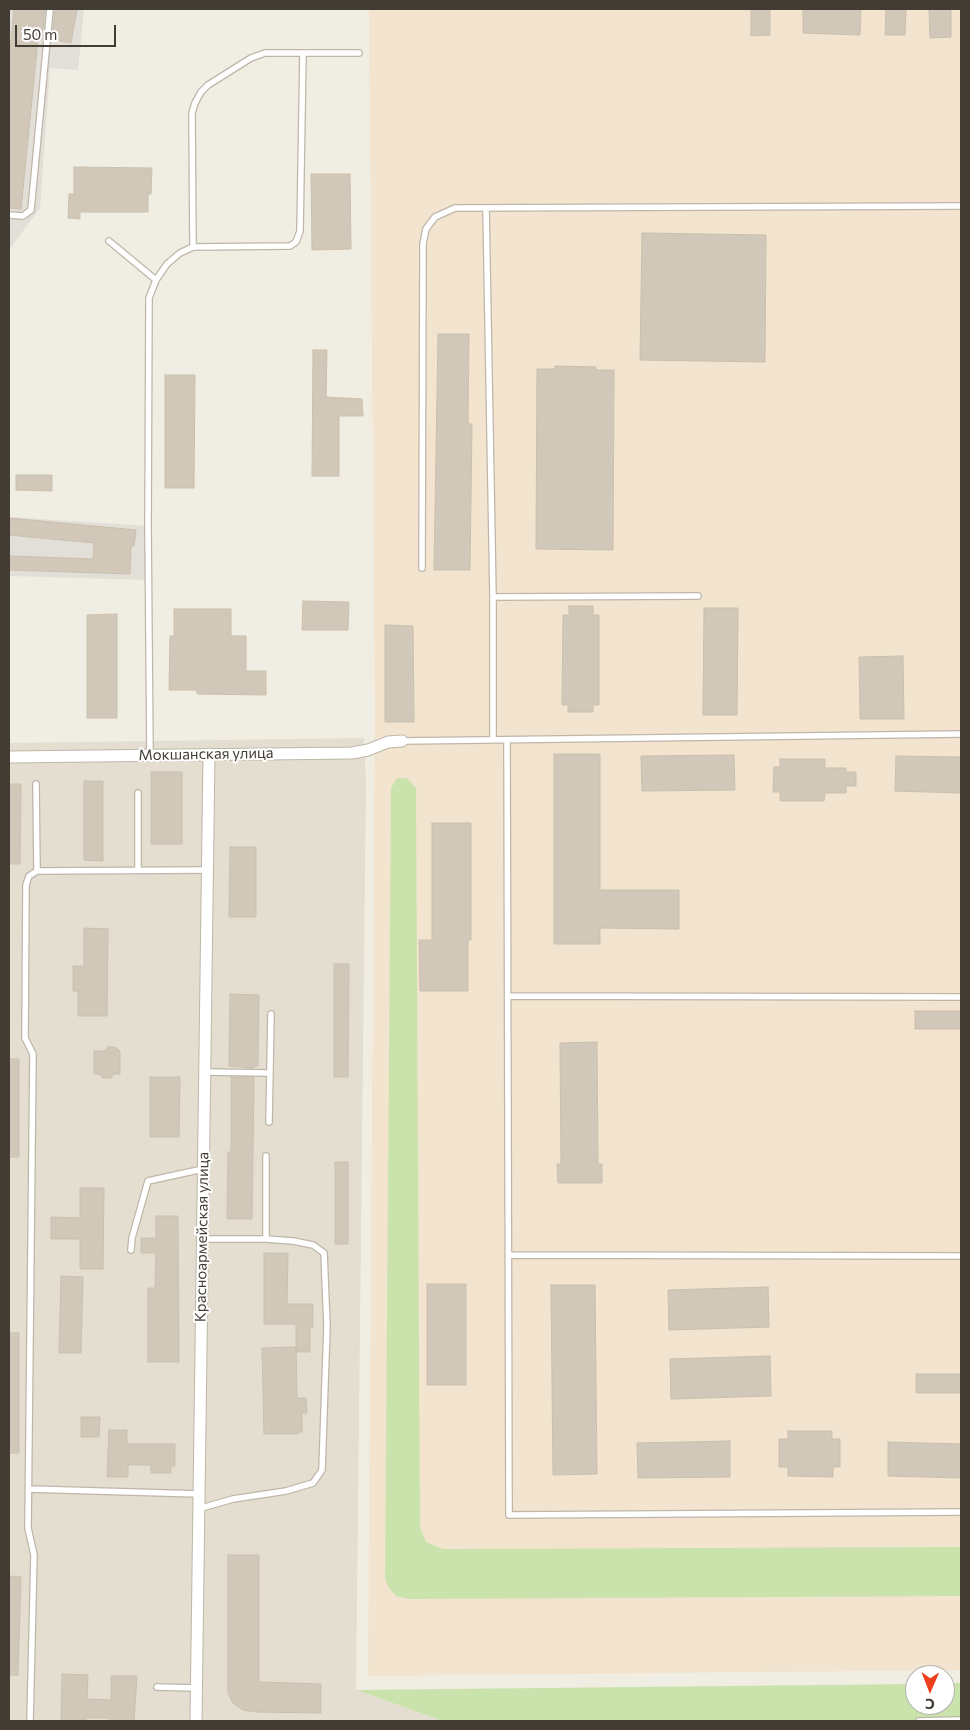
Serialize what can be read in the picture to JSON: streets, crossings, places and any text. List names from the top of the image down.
{
  "streets": {
    "street": ["Мокшанская улица", "Красноармейская улица"]
  },
  "crossings": [
    ["Мокшанская улица", "Красноармейская улица"]
  ],
  "scale_bar": "50 m",
  "north": "bottom"
}
